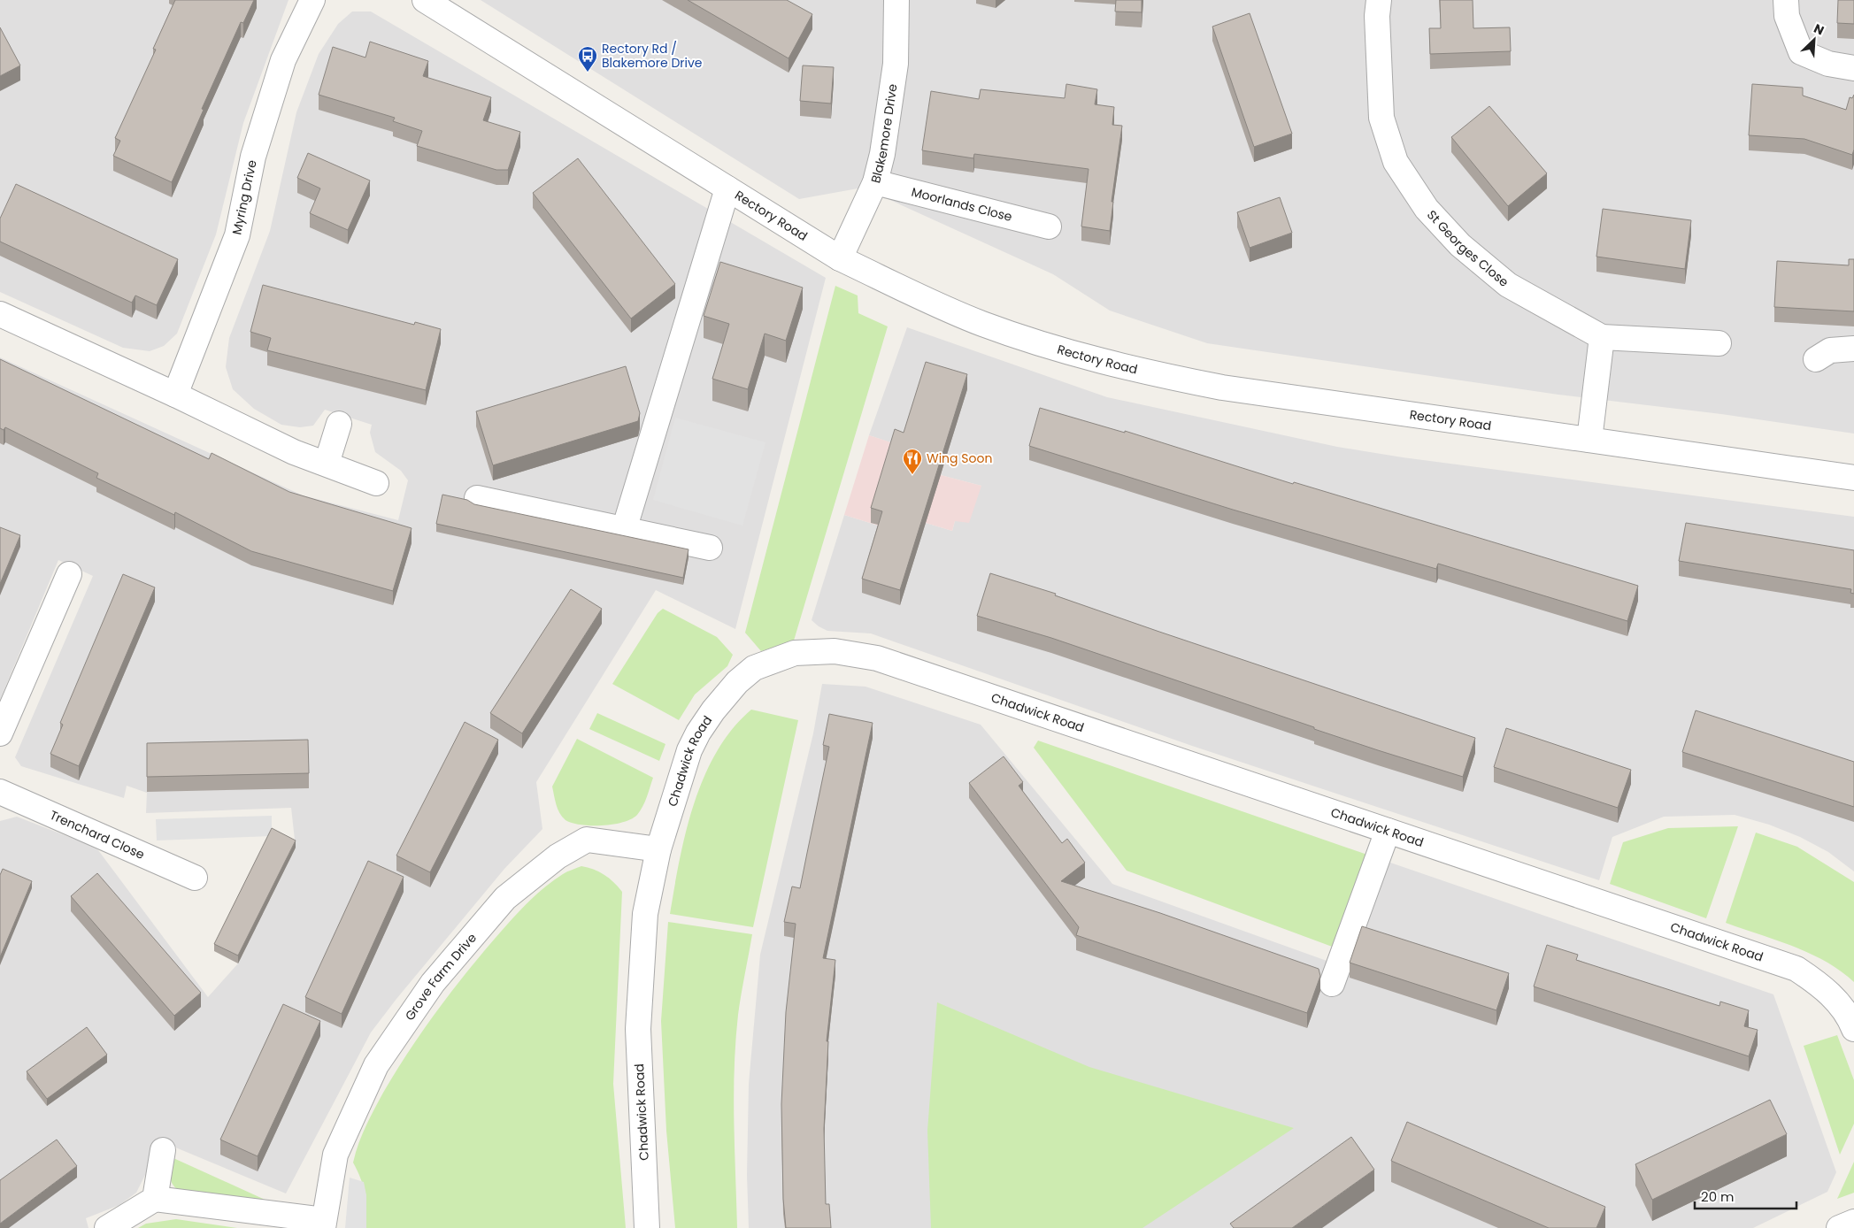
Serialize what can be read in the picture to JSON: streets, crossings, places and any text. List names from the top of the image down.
{
  "streets": {
    "street": [
      "Blakemore Drive",
      "Myring Drive",
      "Moorlands Close",
      "Rectory Road",
      "St Georges Close",
      "Chadwick Road",
      "Trenchard Close",
      "Grove Farm Drive"
    ]
  },
  "crossings": [
    ["Blakemore Drive", "Moorlands Close"],
    ["Blakemore Drive", "Rectory Road"],
    ["Chadwick Road", "Grove Farm Drive"]
  ],
  "places": {
    "bus stop": ["Rectory Rd / Blakemore Drive"],
    "restaurant": ["Wing Soon"]
  },
  "scale_bar": "20 m",
  "north": "top right"
}
